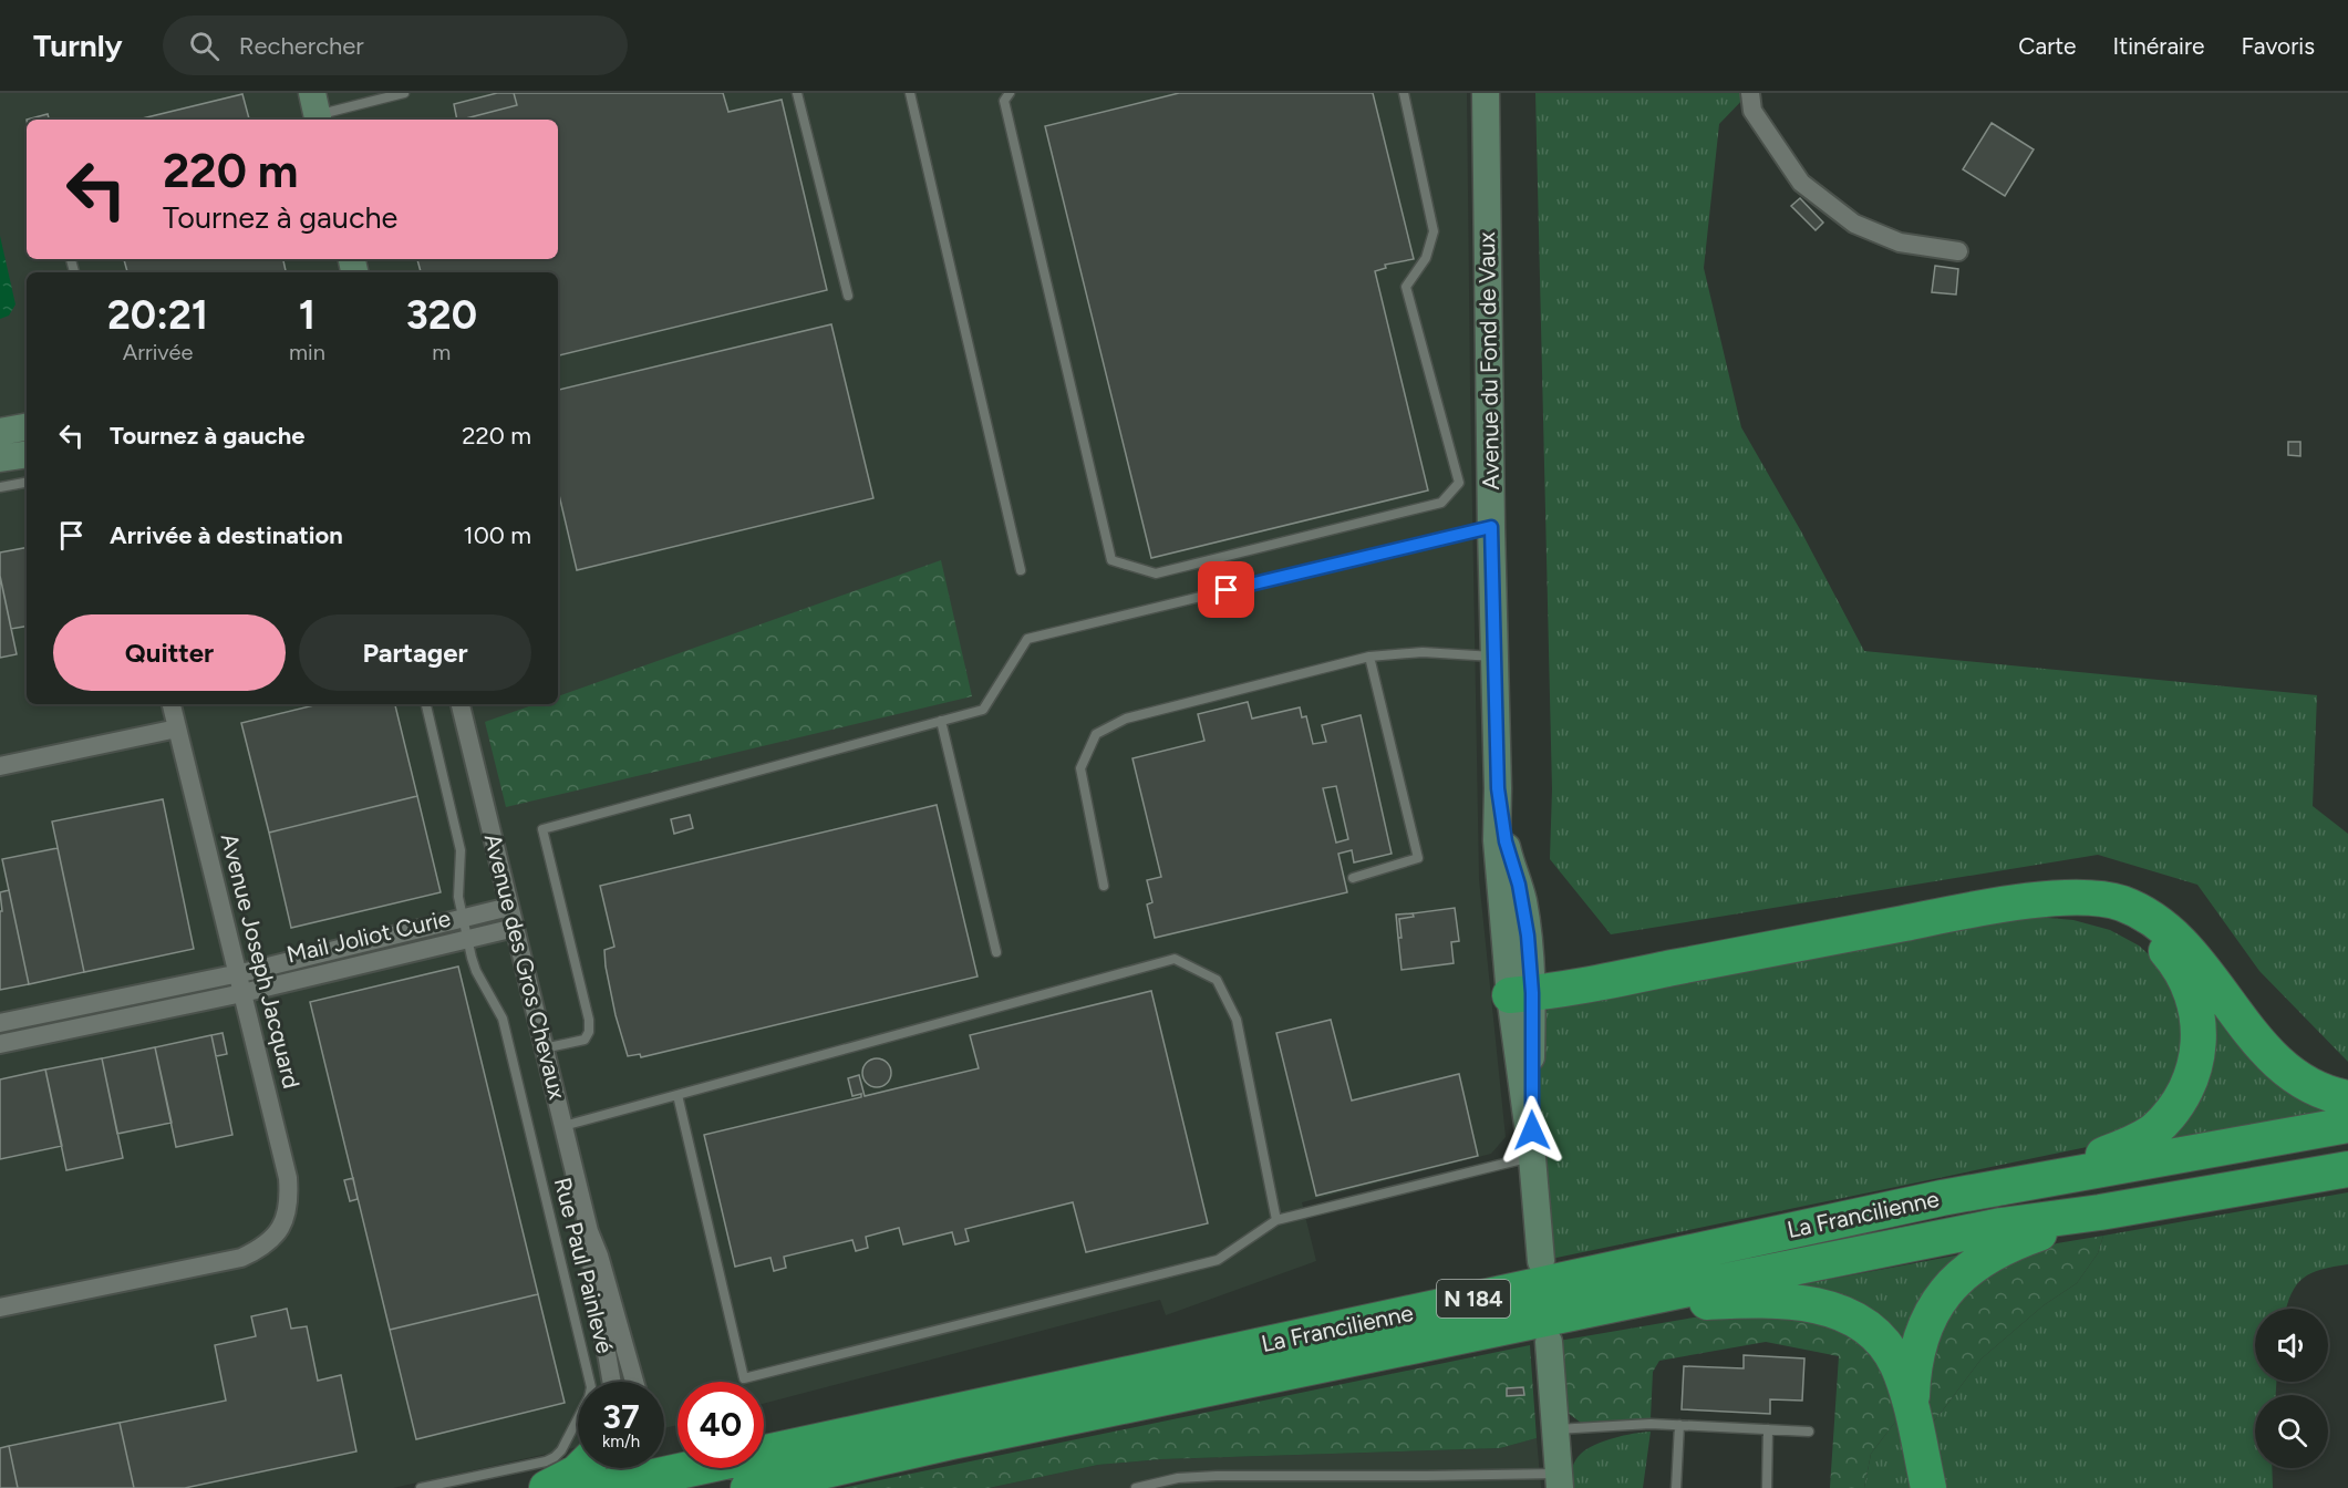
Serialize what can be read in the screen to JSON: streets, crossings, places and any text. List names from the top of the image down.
{
  "streets": {
    "highway": ["La Francilienne", "N 184"],
    "street": [
      "Avenue du Fond de Vaux",
      "Mail Joliot Curie",
      "Avenue Joseph Jacquard",
      "Avenue des Gros Chevaux"
    ],
    "lane": ["Rue Paul Painlevé"]
  },
  "crossings": [
    ["Mail Joliot Curie", "Avenue Joseph Jacquard"],
    ["Mail Joliot Curie", "Avenue des Gros Chevaux"],
    ["Mail Joliot Curie", "Rue Paul Painlevé"]
  ],
  "page": {
    "header": "Turnly",
    "search": "Rechercher",
    "nav": ["Carte", "Itinéraire", "Favoris"],
    "turn": ["220 m", "Tournez à gauche"],
    "eta": [
      "20:21",
      "Arrivée",
      "1",
      "min",
      "320",
      "m"
    ],
    "list": [
      {
        "name": "Tournez à gauche",
        "value": "220 m"
      },
      {
        "name": "Arrivée à destination",
        "value": "100 m"
      }
    ],
    "buttons": ["Quitter", "Partager"],
    "speed": "37 km/h",
    "limit": "40"
  }
}
